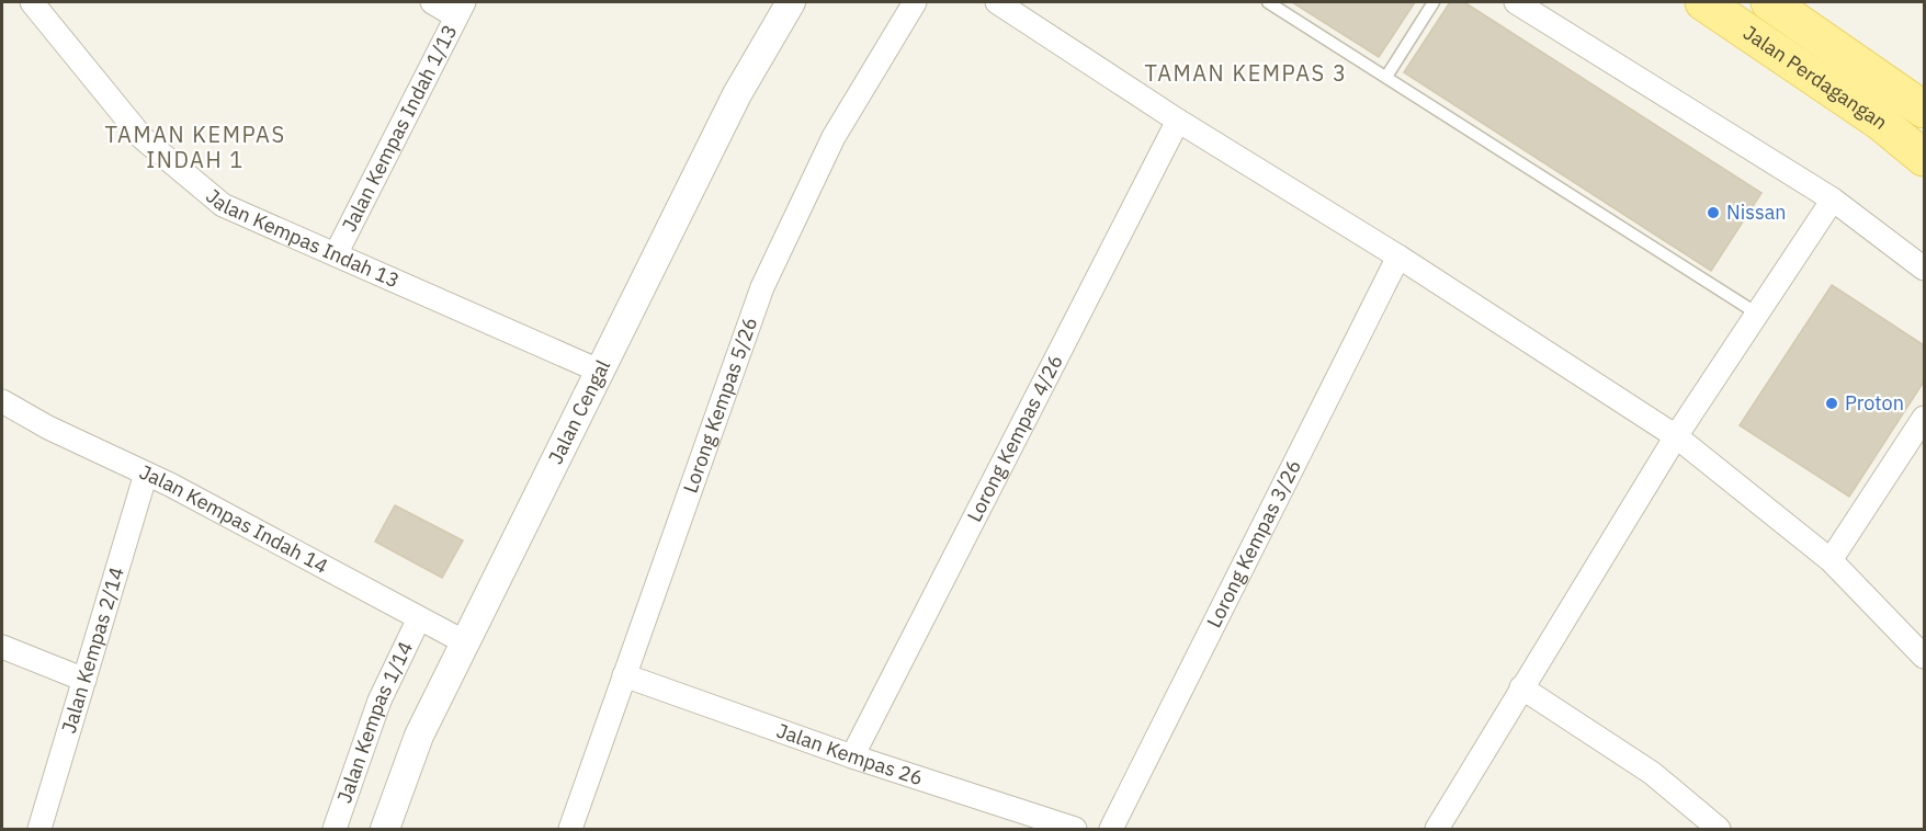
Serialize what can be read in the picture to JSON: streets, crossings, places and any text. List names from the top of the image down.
{
  "streets": {
    "main road": ["Jalan Perdagangan"],
    "street": [
      "Jalan Kempas Indah 1/13",
      "Jalan Kempas Indah 13",
      "Lorong Kempas 5/26",
      "Jalan Cengal",
      "Lorong Kempas 4/26",
      "Jalan Kempas Indah 14",
      "Lorong Kempas 3/26",
      "Jalan Kempas 2/14",
      "Jalan Kempas 1/14",
      "Jalan Kempas 26"
    ]
  },
  "crossings": [
    ["Jalan Kempas Indah 1/13", "Jalan Kempas Indah 13"],
    ["Jalan Kempas Indah 13", "Jalan Cengal"],
    ["Lorong Kempas 5/26", "Jalan Kempas 26"],
    ["Jalan Cengal", "Jalan Kempas Indah 14"],
    ["Lorong Kempas 4/26", "Jalan Kempas 26"],
    ["Jalan Kempas Indah 14", "Jalan Kempas 2/14"],
    ["Jalan Kempas Indah 14", "Jalan Kempas 1/14"]
  ],
  "districts": ["TAMAN KEMPAS 3", "TAMAN KEMPAS INDAH 1"],
  "places": ["Nissan", "Proton"]
}
